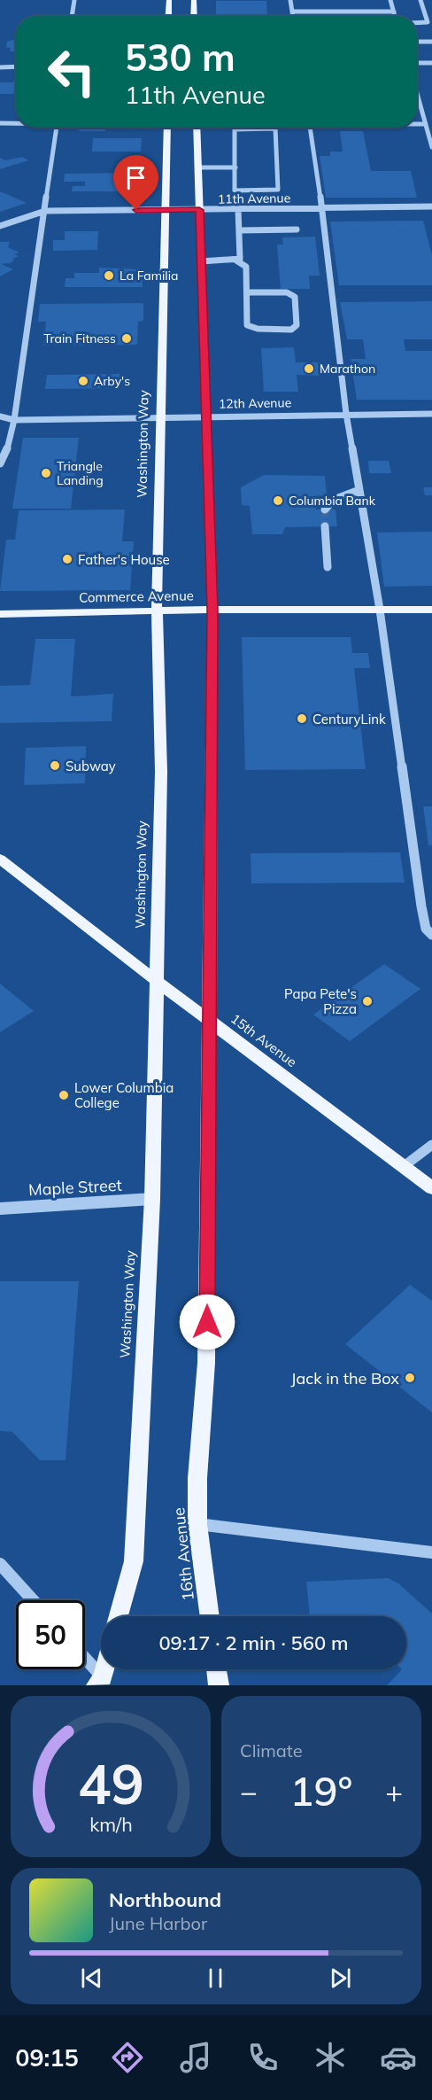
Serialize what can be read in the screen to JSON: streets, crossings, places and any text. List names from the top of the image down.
{
  "streets": {
    "main road": [
      "Washington Way",
      "Commerce Avenue",
      "15th Avenue",
      "16th Avenue"
    ],
    "street": ["11th Avenue", "12th Avenue", "Maple Street"]
  },
  "crossings": [
    ["11th Avenue", "Washington Way"],
    ["12th Avenue", "Washington Way"],
    ["Washington Way", "Commerce Avenue"],
    ["Washington Way", "15th Avenue"],
    ["Washington Way", "Maple Street"],
    ["15th Avenue", "16th Avenue"]
  ],
  "places": [
    "La Familia",
    "Train Fitness",
    "Marathon",
    "Arby's",
    "Triangle Landing",
    "Columbia Bank",
    "Father's House",
    "CenturyLink",
    "Subway",
    "Papa Pete's Pizza",
    "Lower Columbia College",
    "Jack in the Box"
  ],
  "page": {
    "turn": ["530 m", "11th Avenue"],
    "limit": "50",
    "trip": "09:17 · 2 min · 560 m",
    "tile": "Climate",
    "heat": ["−", "19°", "+"],
    "song": ["Northbound", "June Harbor"],
    "tabs": "09:15",
    "gauge": ["49", "km/h"]
  }
}
